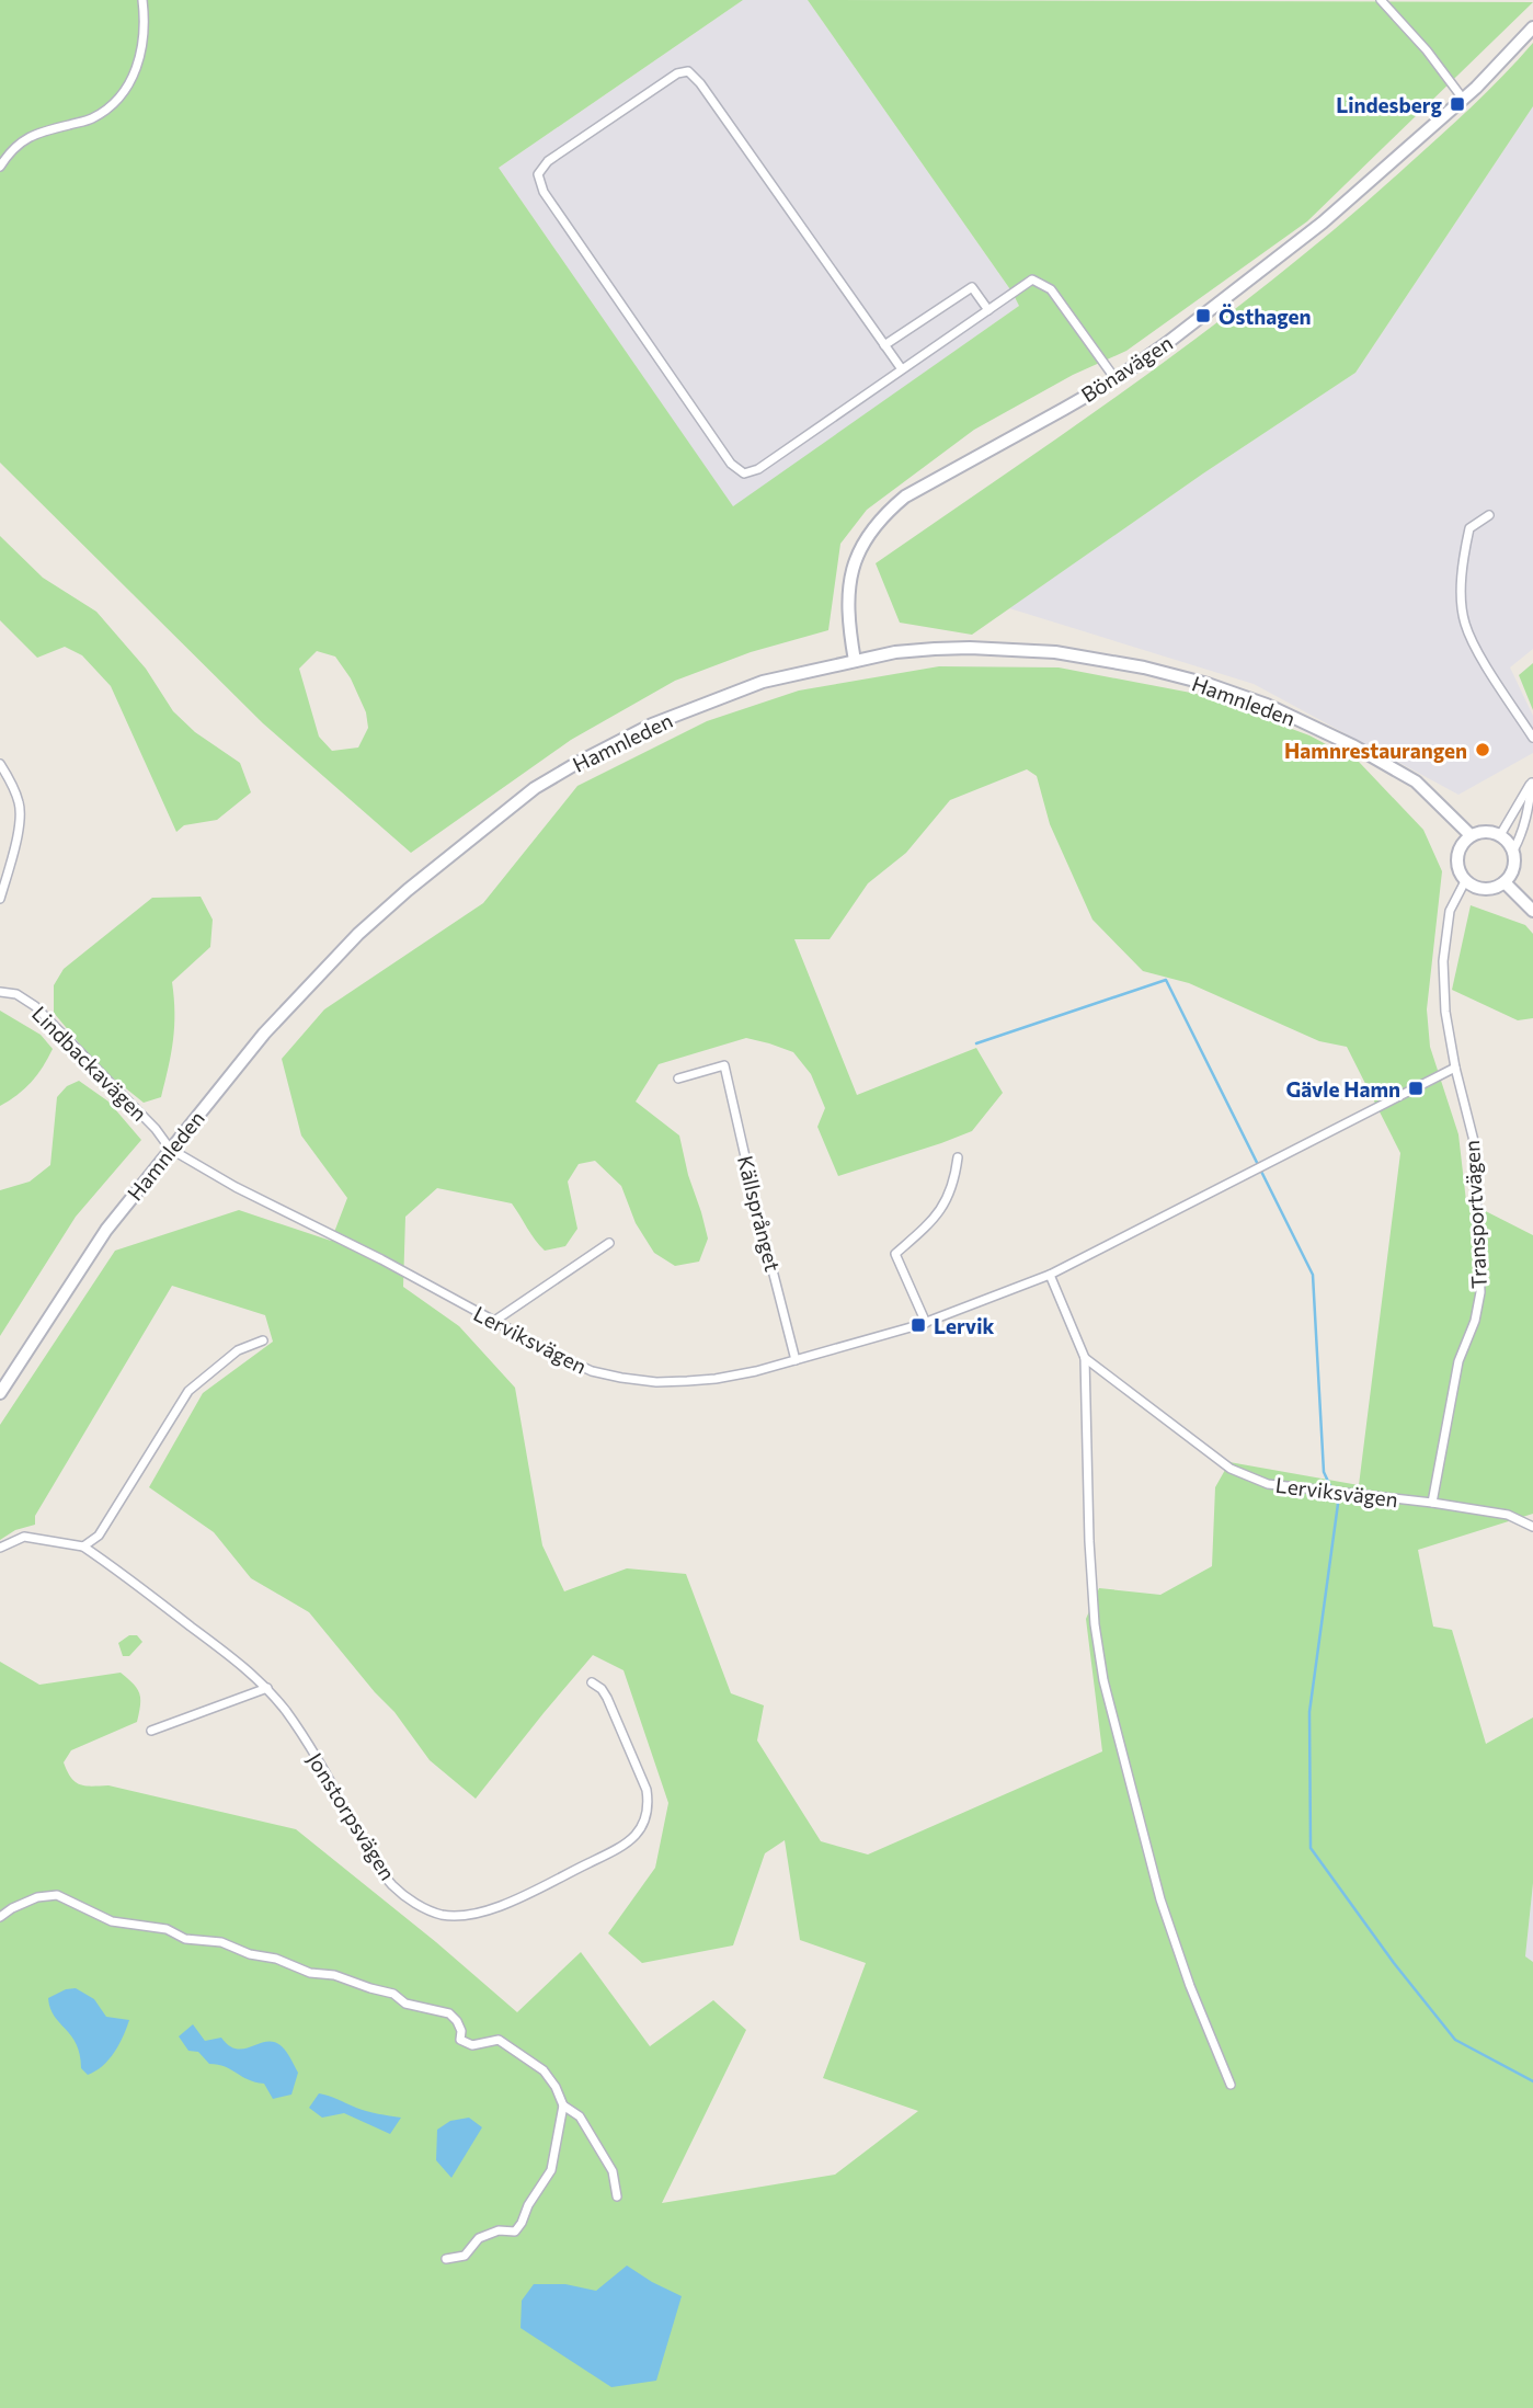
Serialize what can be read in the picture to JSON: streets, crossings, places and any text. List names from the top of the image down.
{
  "streets": {
    "main road": ["Bönavägen", "Hamnleden"],
    "street": [
      "Lindbackavägen",
      "Källsprånget",
      "Transportvägen",
      "Lerviksvägen",
      "Jonstorpsvägen"
    ]
  },
  "crossings": [
    ["Bönavägen", "Hamnleden"],
    ["Hamnleden", "Lindbackavägen"],
    ["Hamnleden", "Transportvägen"],
    ["Hamnleden", "Lerviksvägen"],
    ["Lindbackavägen", "Lerviksvägen"],
    ["Källsprånget", "Lerviksvägen"],
    ["Transportvägen", "Lerviksvägen"]
  ],
  "places": {
    "transit": [
      "Lindesberg",
      "Östhagen",
      "Gävle Hamn",
      "Lervik"
    ],
    "other": ["Hamnrestaurangen"]
  }
}
